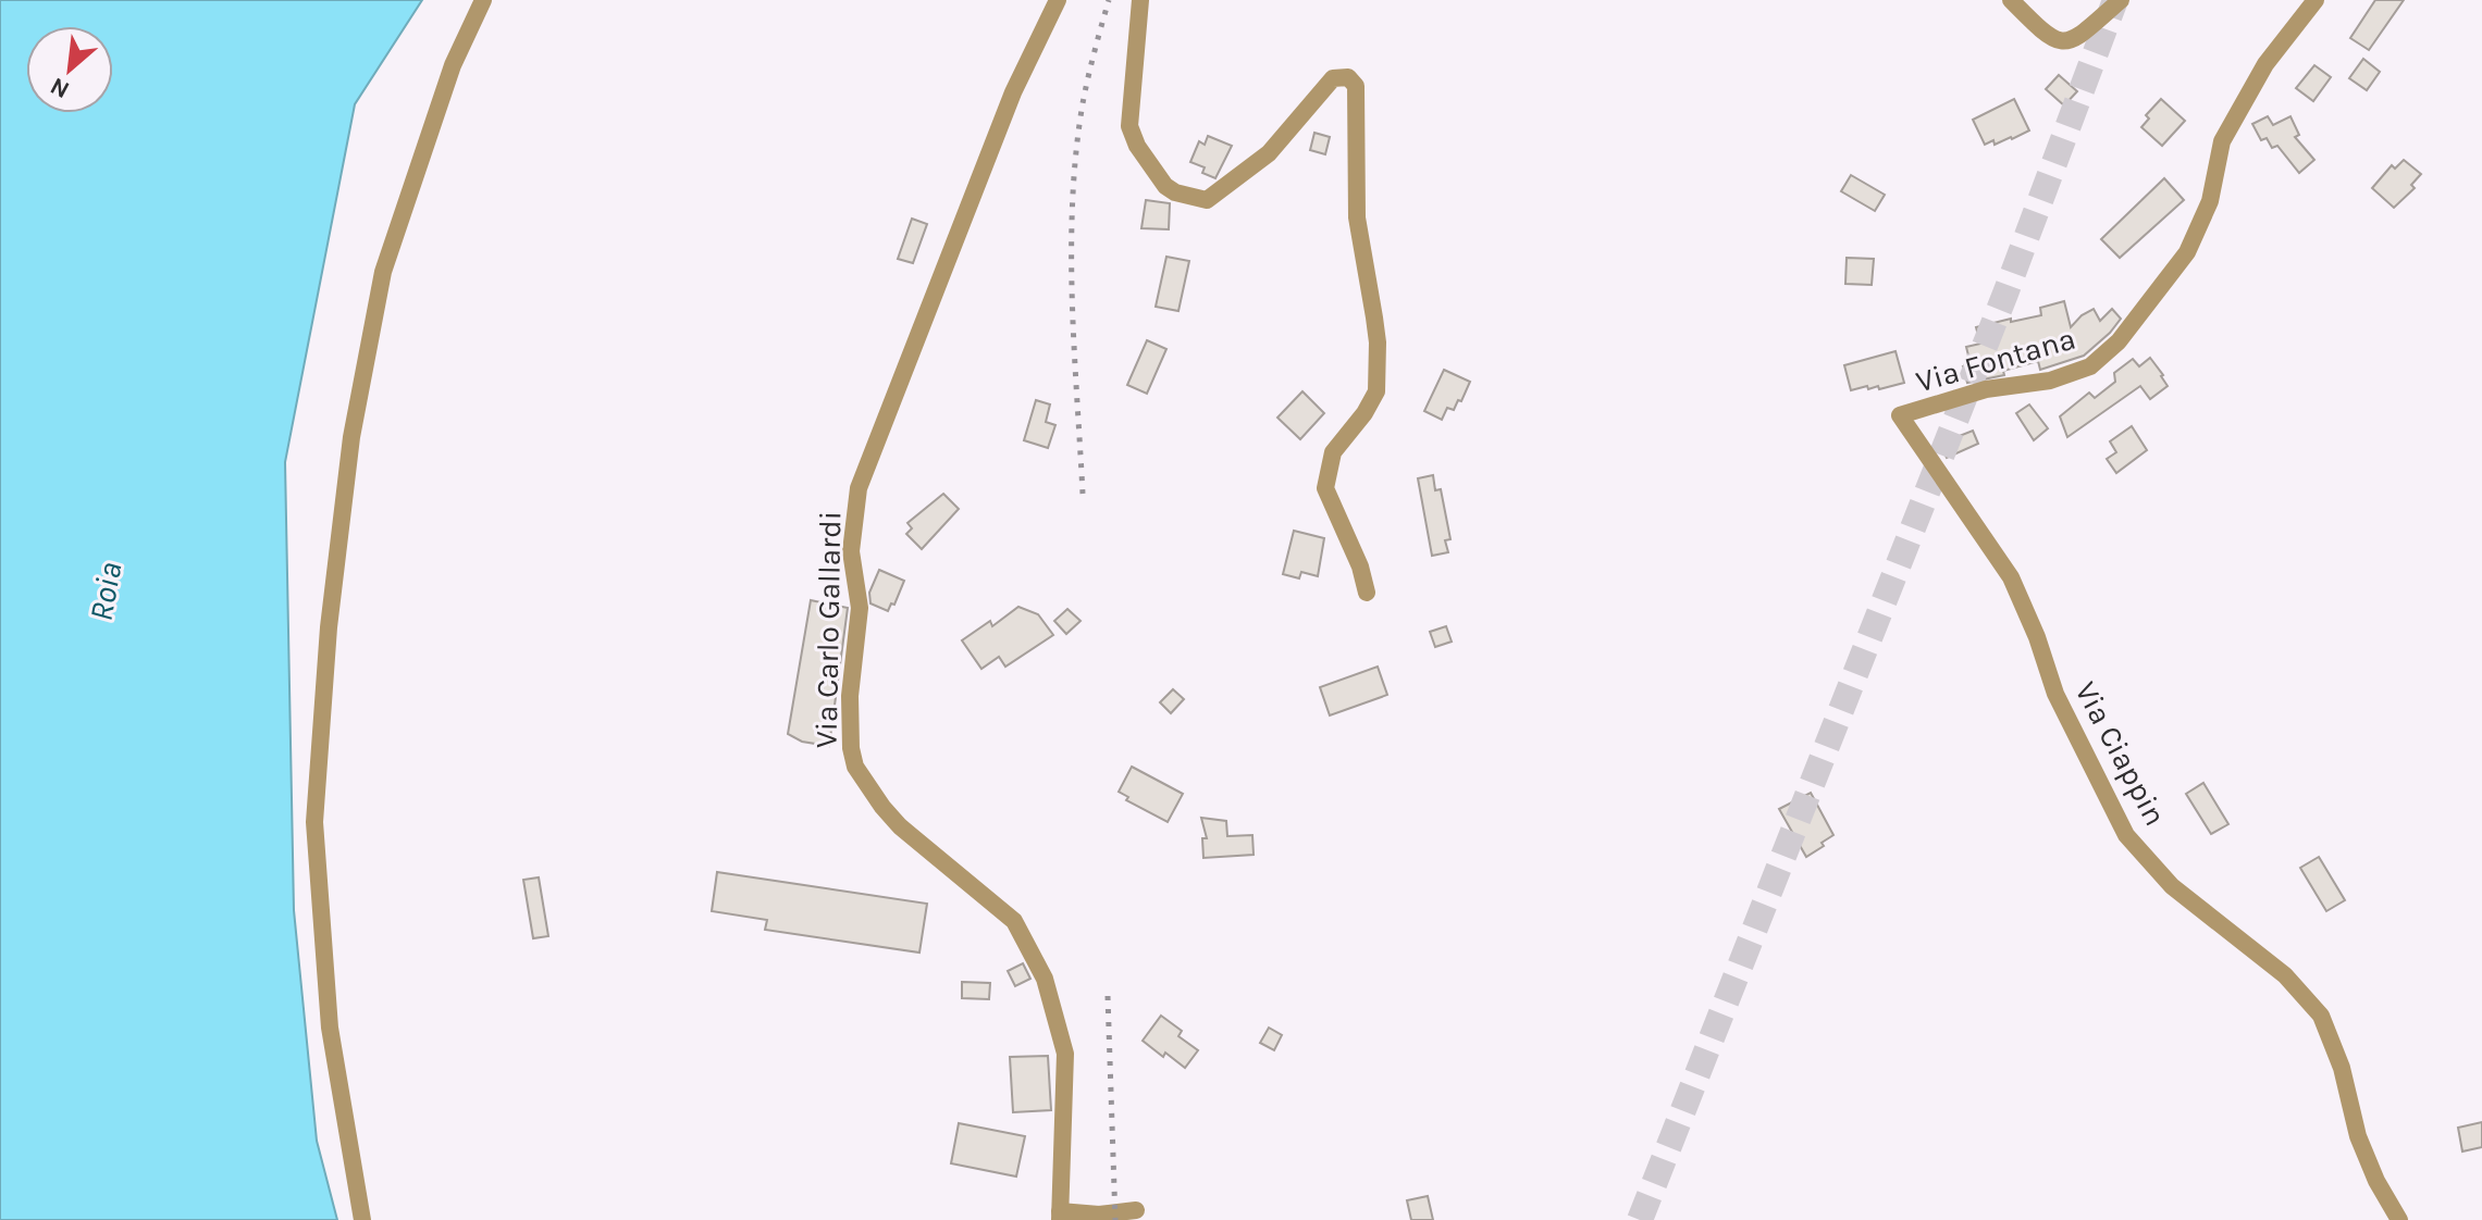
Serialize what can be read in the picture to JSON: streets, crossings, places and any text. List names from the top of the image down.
{
  "streets": {
    "street": ["Via Fontana", "Via Carlo Gallardi", "Via Ciappin"]
  },
  "crossings": [
    ["Via Fontana", "Via Ciappin"]
  ],
  "water": ["Roia"],
  "north": "bottom left"
}
